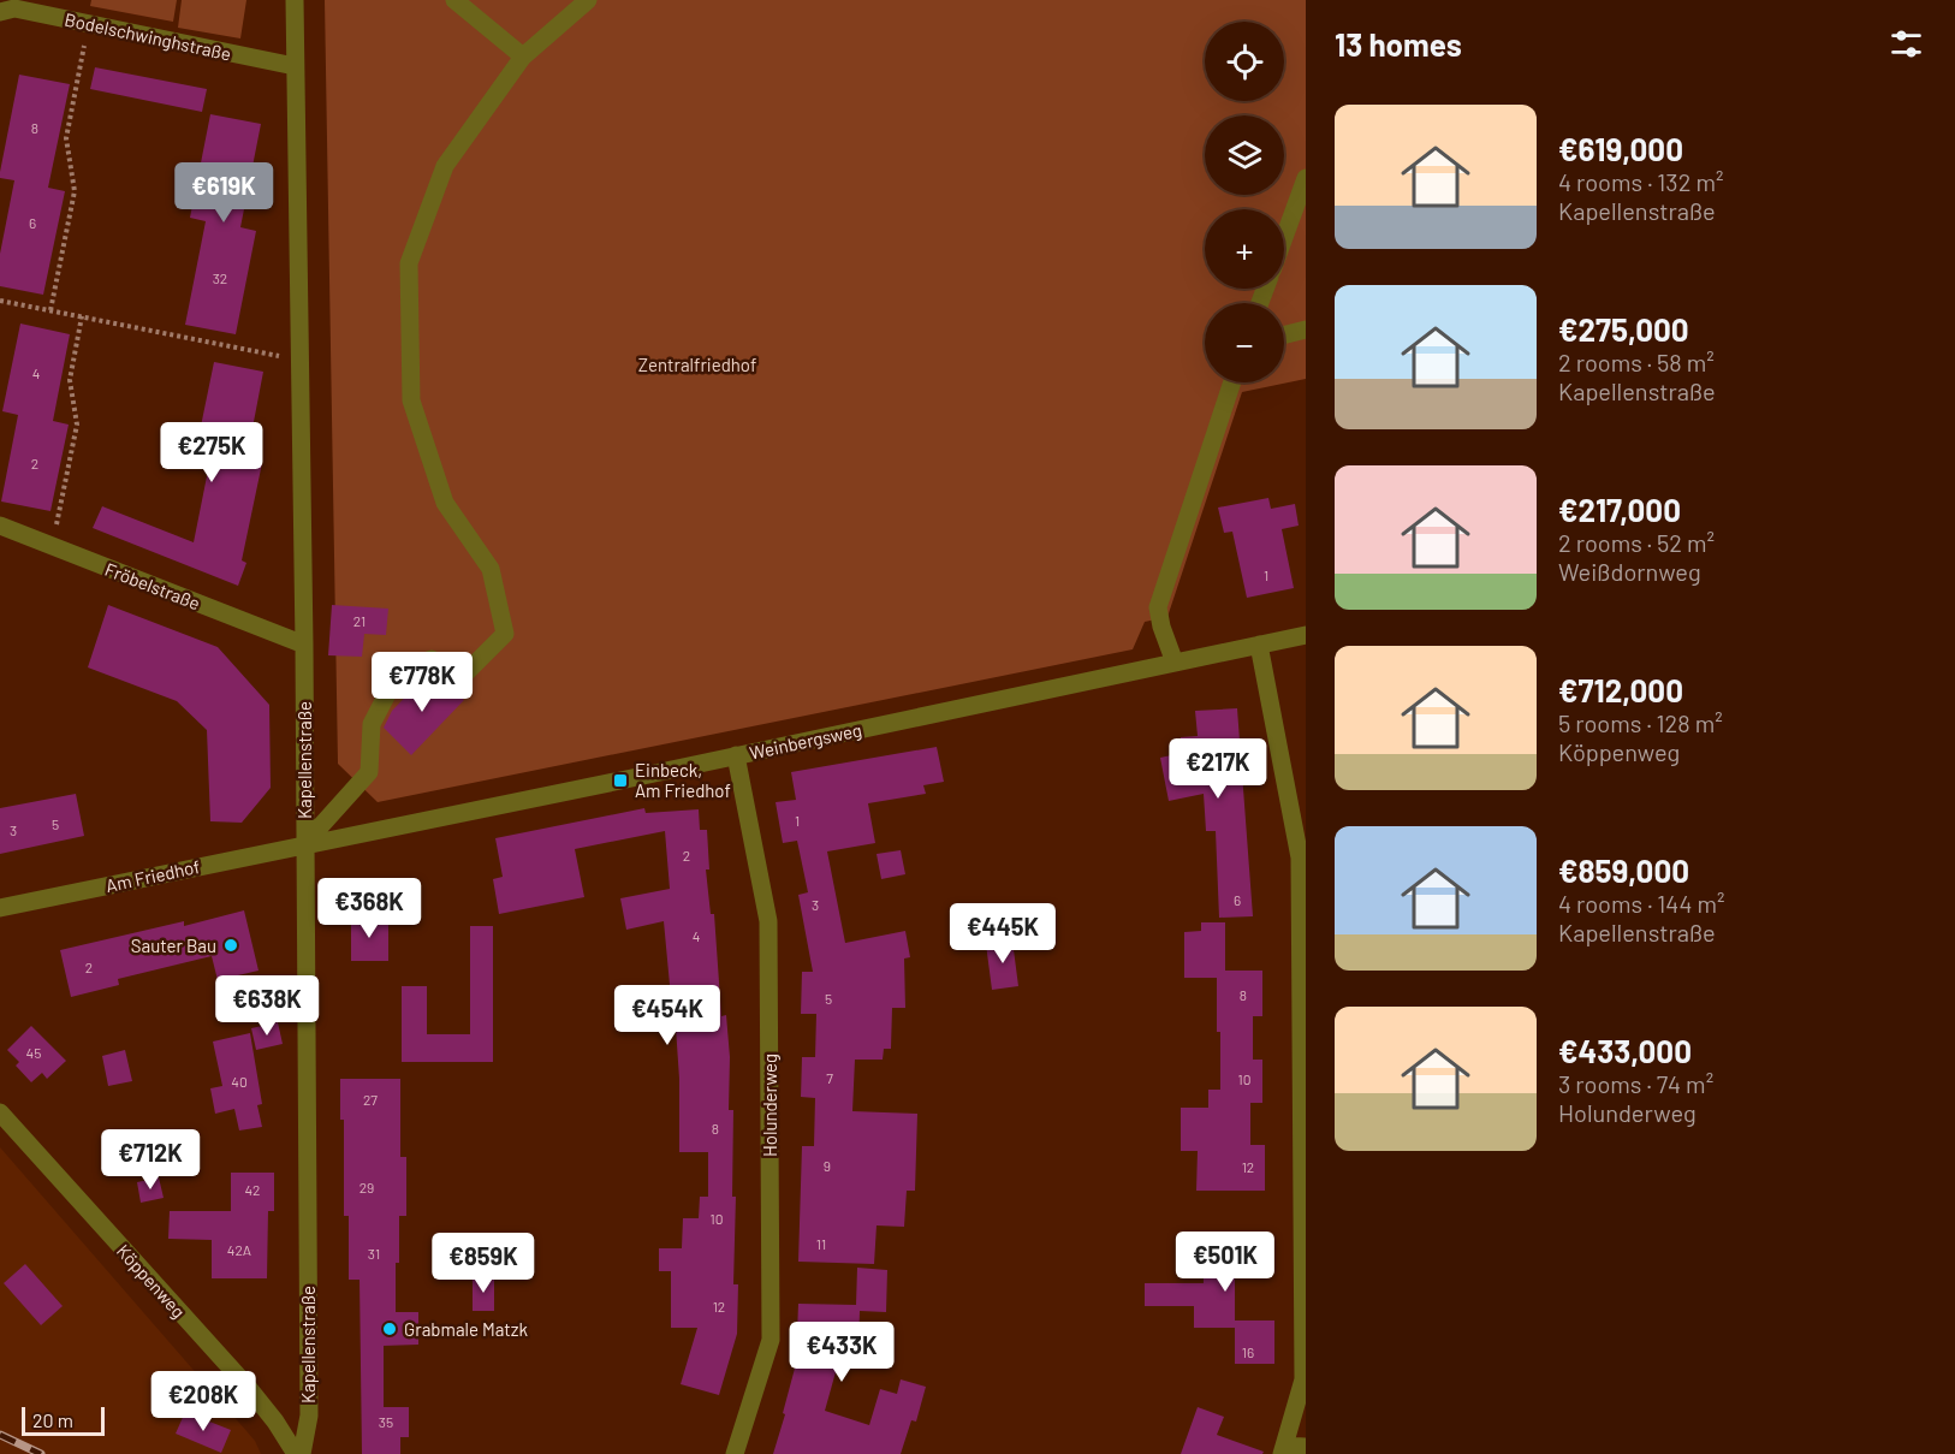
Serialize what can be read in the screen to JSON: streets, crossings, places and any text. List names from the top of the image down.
{
  "streets": {
    "street": [
      "Bodelschwinghstraße",
      "Fröbelstraße",
      "Weinbergsweg",
      "Kapellenstraße",
      "Am Friedhof",
      "Holunderweg",
      "Köppenweg"
    ]
  },
  "crossings": [
    ["Bodelschwinghstraße", "Kapellenstraße"],
    ["Fröbelstraße", "Kapellenstraße"],
    ["Weinbergsweg", "Kapellenstraße"],
    ["Weinbergsweg", "Am Friedhof"],
    ["Weinbergsweg", "Holunderweg"],
    ["Kapellenstraße", "Am Friedhof"]
  ],
  "parks": ["Zentralfriedhof"],
  "places": {
    "transit": ["Einbeck, Am Friedhof"],
    "other": ["Sauter Bau", "Grabmale Matzk"]
  },
  "house_numbers": [
    "8",
    "6",
    "32",
    "4",
    "2",
    "1",
    "21",
    "1",
    "5",
    "3",
    "2",
    "6",
    "3",
    "4",
    "2",
    "8",
    "5",
    "45",
    "7",
    "10",
    "40",
    "27",
    "8",
    "9",
    "12",
    "29",
    "42",
    "10",
    "11",
    "42A",
    "31",
    "12",
    "16",
    "35"
  ],
  "scale_bar": "20 m",
  "page": {
    "heading": "13 homes",
    "map_buttons": ["+", "−"],
    "list": [
      {
        "name": "€619,000",
        "note": "4 rooms · 132 m² · Kapellenstraße"
      },
      {
        "name": "€275,000",
        "note": "2 rooms · 58 m² · Kapellenstraße"
      },
      {
        "name": "€217,000",
        "note": "2 rooms · 52 m² · Weißdornweg"
      },
      {
        "name": "€712,000",
        "note": "5 rooms · 128 m² · Köppenweg"
      },
      {
        "name": "€859,000",
        "note": "4 rooms · 144 m² · Kapellenstraße"
      },
      {
        "name": "€433,000",
        "note": "3 rooms · 74 m² · Holunderweg"
      }
    ],
    "price": [
      "€619K",
      "€275K",
      "€778K",
      "€217K",
      "€368K",
      "€445K",
      "€638K",
      "€454K",
      "€712K",
      "€501K",
      "€859K",
      "€433K",
      "€208K"
    ],
    "scale": "20 m"
  }
}
